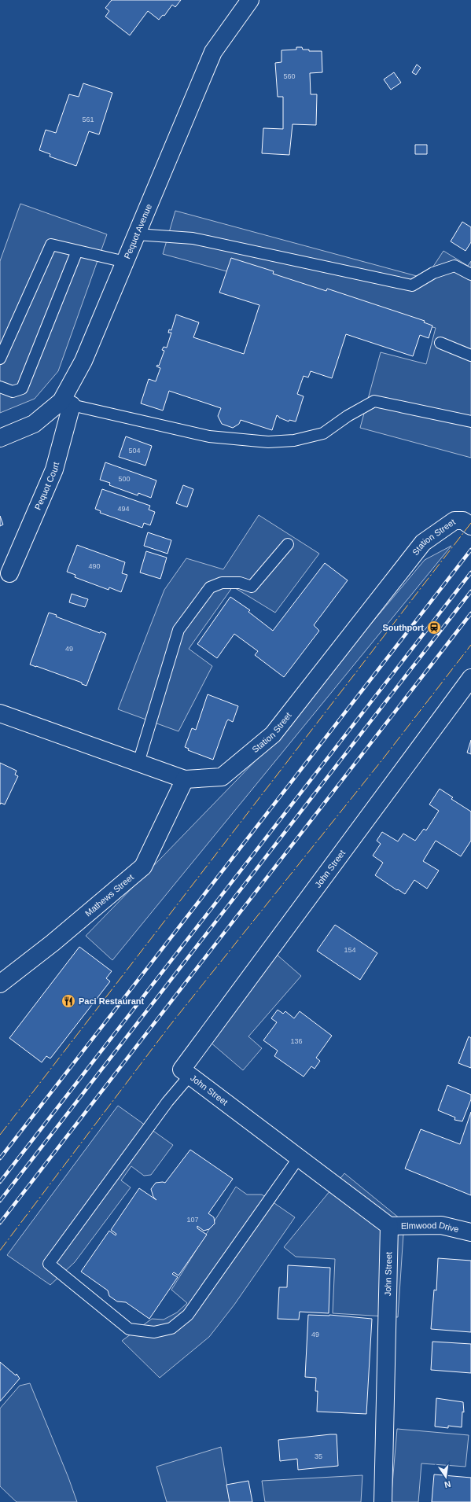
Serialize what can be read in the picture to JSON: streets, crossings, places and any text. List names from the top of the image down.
{
  "streets": {
    "street": [
      "Pequot Avenue",
      "Pequot Court",
      "Station Street",
      "John Street",
      "Mathews Street",
      "Elmwood Drive"
    ]
  },
  "crossings": [
    ["Pequot Avenue", "Pequot Court"],
    ["Station Street", "Mathews Street"],
    ["John Street", "Elmwood Drive"]
  ],
  "places": {
    "station": ["Southport"],
    "restaurant": ["Paci Restaurant"]
  },
  "house_numbers": [
    "560",
    "561",
    "504",
    "500",
    "494",
    "490",
    "49",
    "154",
    "136",
    "107",
    "49",
    "35"
  ],
  "north": "bottom"
}
